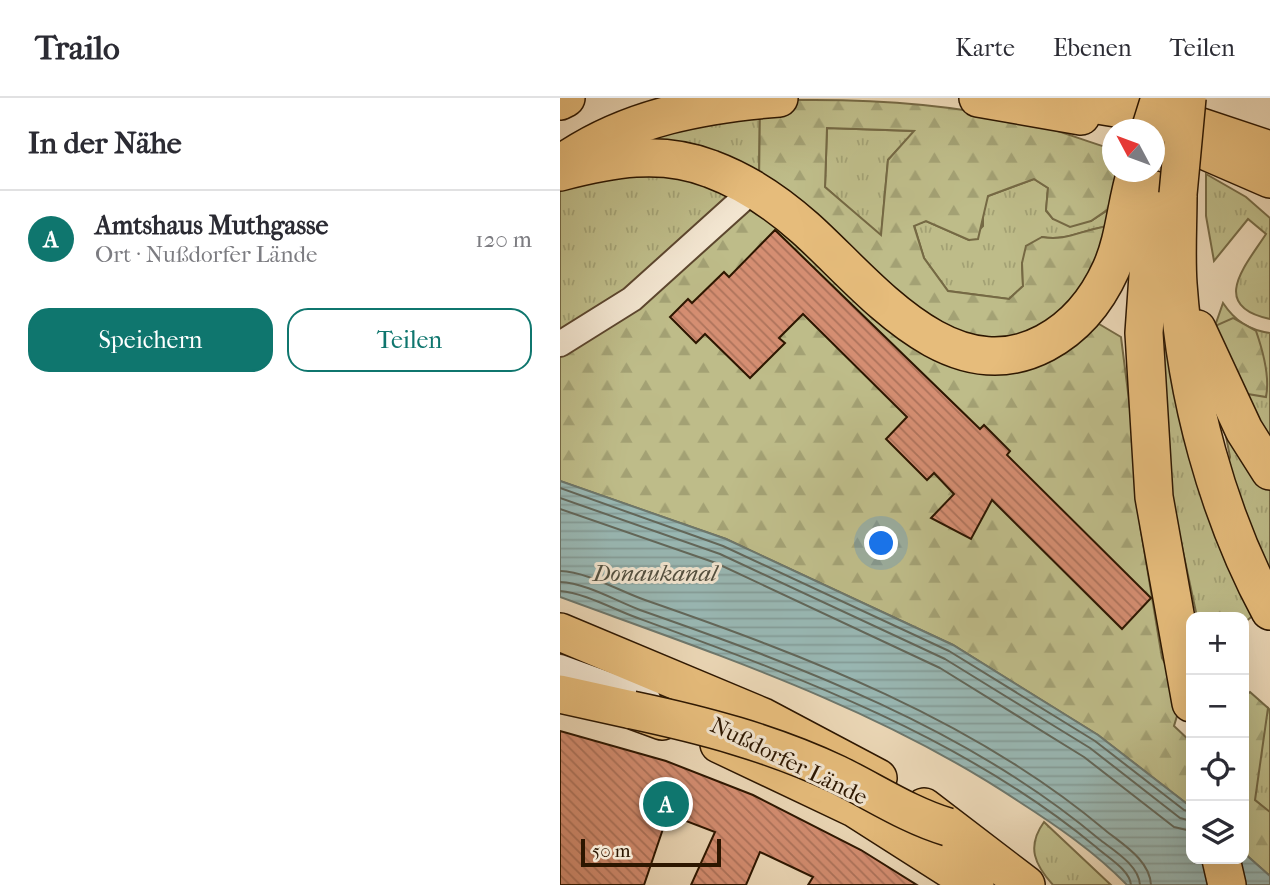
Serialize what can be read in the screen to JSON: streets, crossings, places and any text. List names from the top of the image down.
{
  "streets": {
    "street": ["Nußdorfer Lände"]
  },
  "water": ["Donaukanal"],
  "scale_bar": "50 m",
  "north": "top left",
  "page": {
    "header": "Trailo",
    "nav": ["Karte", "Ebenen", "Teilen"],
    "heading": "In der Nähe",
    "list": [
      {
        "mark": "A",
        "name": "Amtshaus Muthgasse",
        "note": "Ort · Nußdorfer Lände",
        "value": "120 m"
      }
    ],
    "buttons": ["Speichern", "Teilen"],
    "map_buttons": ["+", "−"],
    "pins": "A",
    "scale": "50 m"
  }
}
